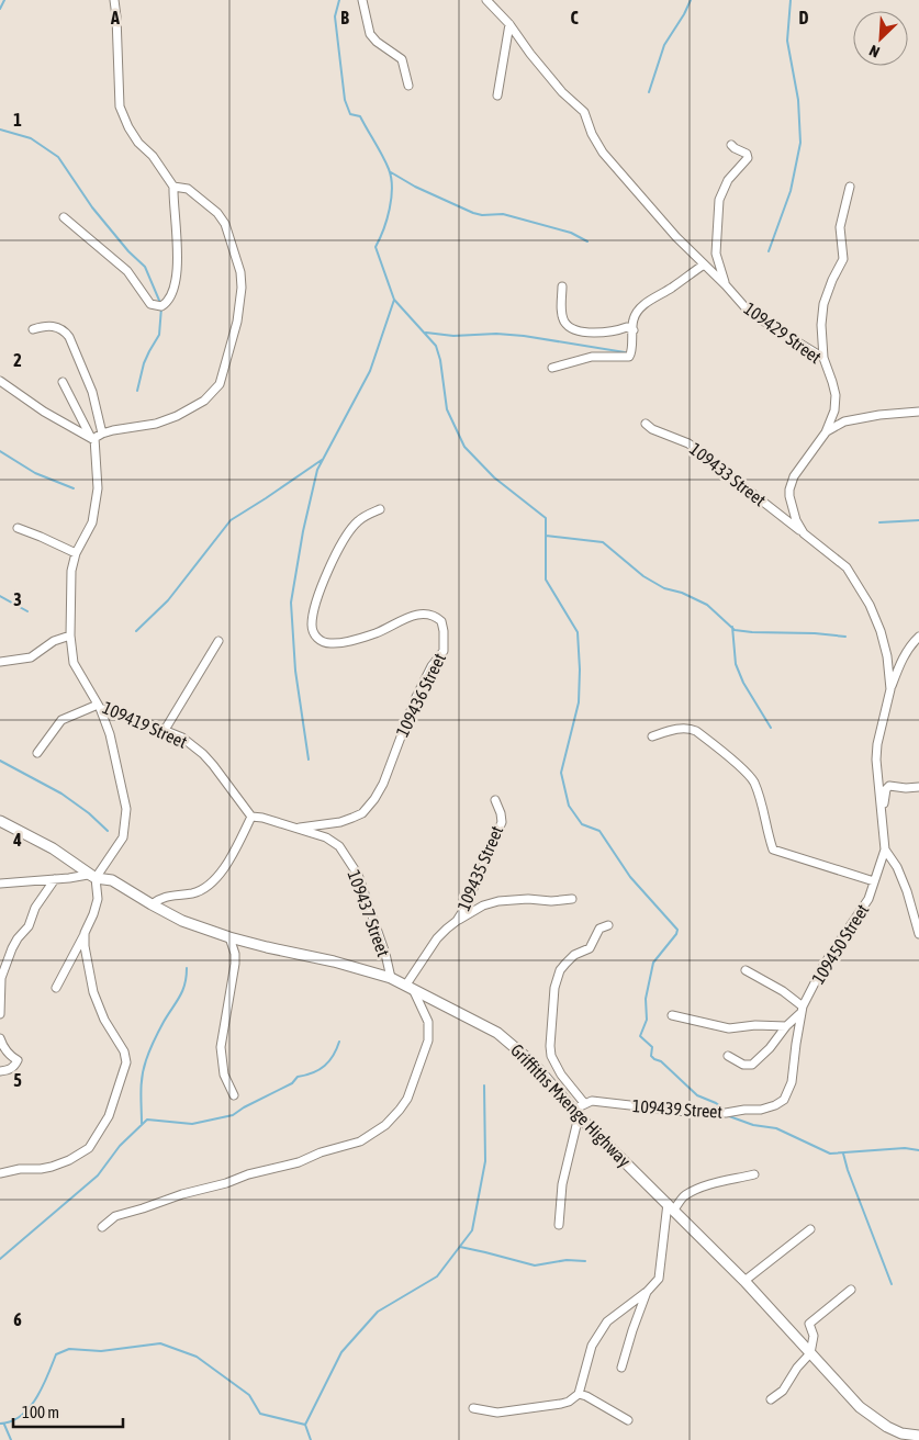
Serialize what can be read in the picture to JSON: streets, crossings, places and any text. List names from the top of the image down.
{
  "streets": {
    "street": [
      "109429 Street",
      "109433 Street",
      "109436 Street",
      "109419 Street",
      "109435 Street",
      "109437 Street",
      "109450 Street",
      "Griffiths Mxenge Highway",
      "109439 Street"
    ]
  },
  "crossings": [
    ["109429 Street", "109433 Street"],
    ["109429 Street", "109450 Street"],
    ["109436 Street", "109437 Street"],
    ["109419 Street", "109437 Street"],
    ["109435 Street", "Griffiths Mxenge Highway"],
    ["109437 Street", "Griffiths Mxenge Highway"],
    ["109450 Street", "109439 Street"]
  ],
  "scale_bar": "100 m",
  "north": "bottom left",
  "grid": {
    "columns": [
      "A",
      "B",
      "C",
      "D"
    ],
    "rows": [
      "1",
      "2",
      "3",
      "4",
      "5",
      "6"
    ]
  }
}
